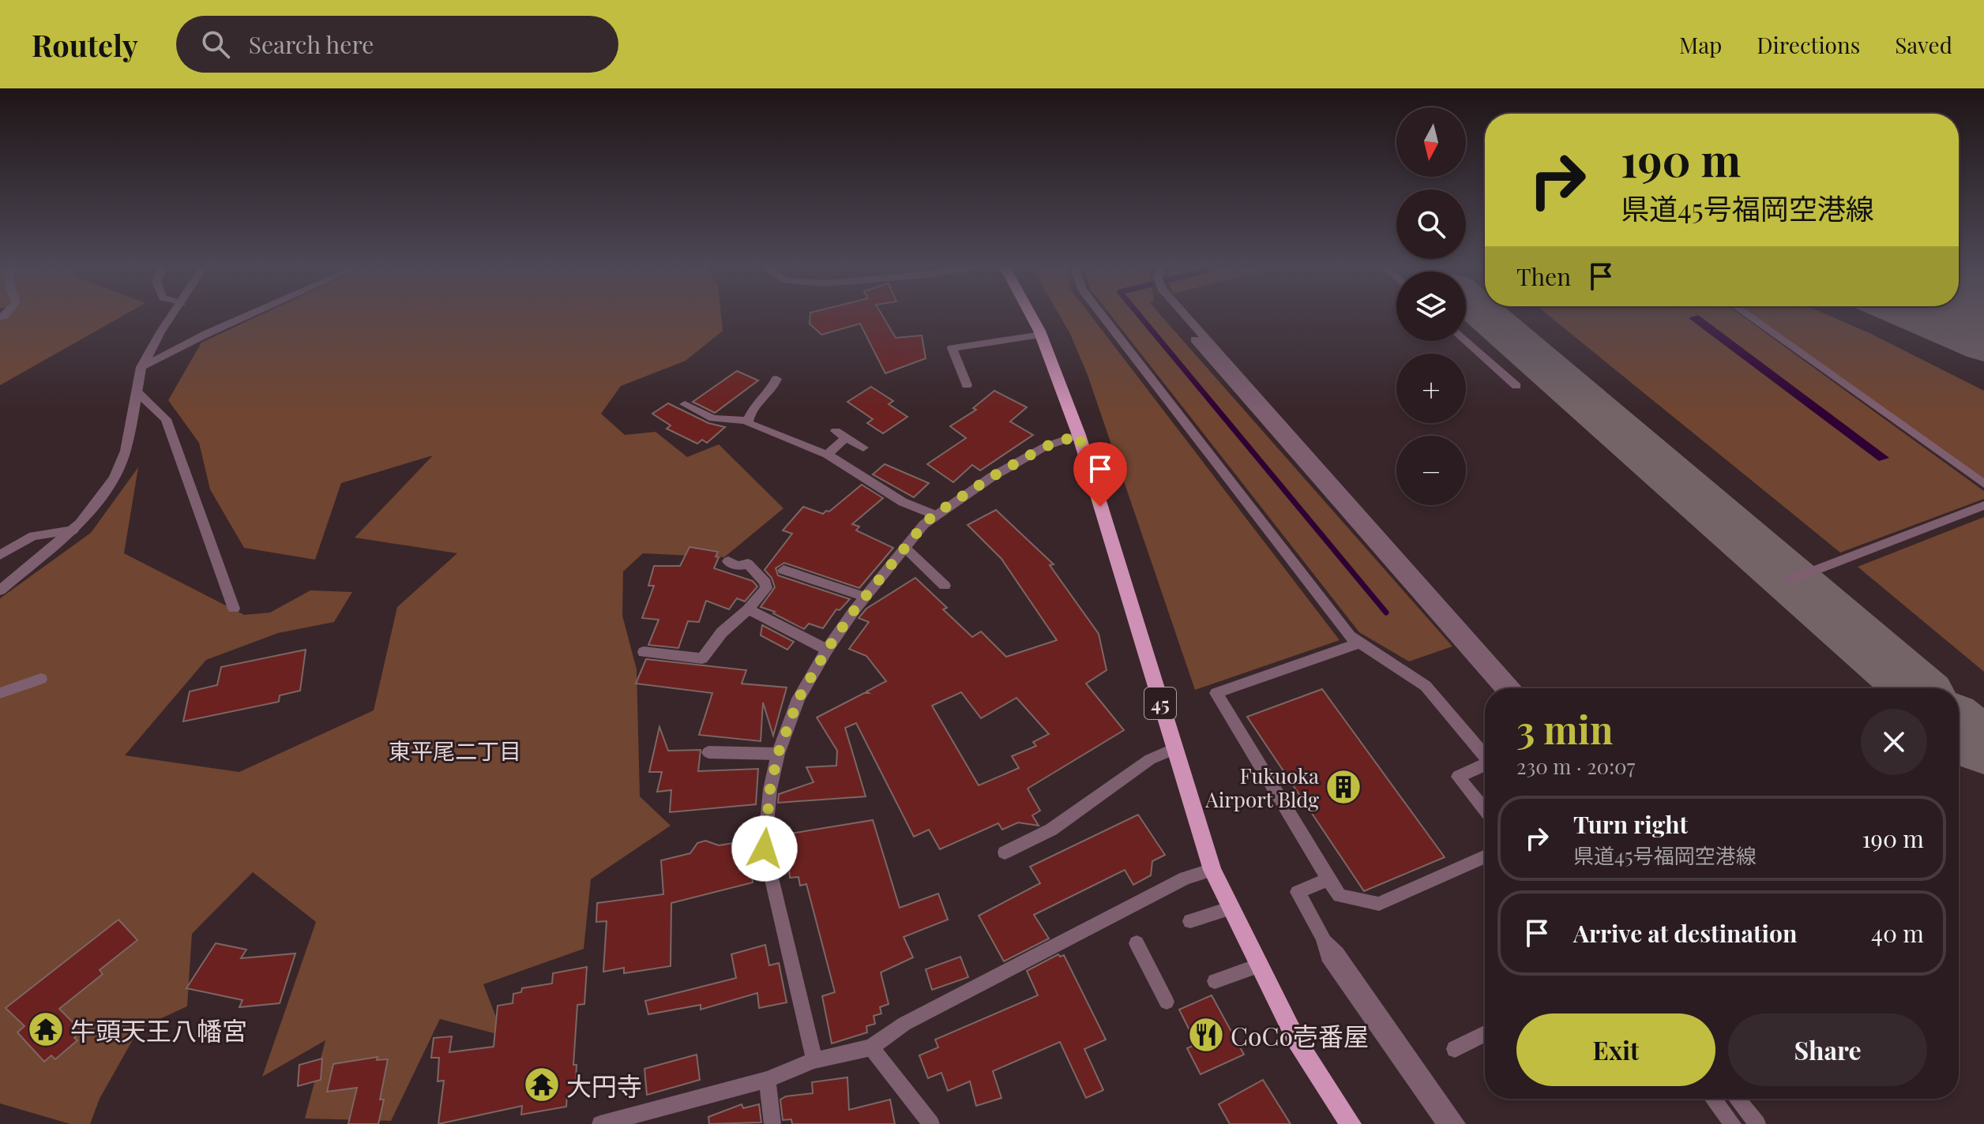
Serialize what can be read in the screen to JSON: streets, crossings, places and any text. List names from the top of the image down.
{
  "streets": {
    "main road": ["45"]
  },
  "districts": ["東平尾二丁目"],
  "places": {
    "building": ["Fukuoka Airport Bldg"],
    "temple": ["牛頭天王八幡宮", "大円寺"],
    "restaurant": ["CoCo壱番屋"]
  },
  "north": "bottom",
  "page": {
    "header": "Routely",
    "search": "Search here",
    "nav": ["Map", "Directions", "Saved"],
    "map_buttons": ["+", "−"],
    "turn": ["190 m", "県道45号福岡空港線"],
    "then": "Then",
    "heading": ["3 min", "230 m · 20:07"],
    "list": [
      {
        "name": "Turn right",
        "note": "県道45号福岡空港線",
        "value": "190 m"
      },
      {
        "name": "Arrive at destination",
        "value": "40 m"
      }
    ],
    "buttons": ["Exit", "Share"]
  }
}
